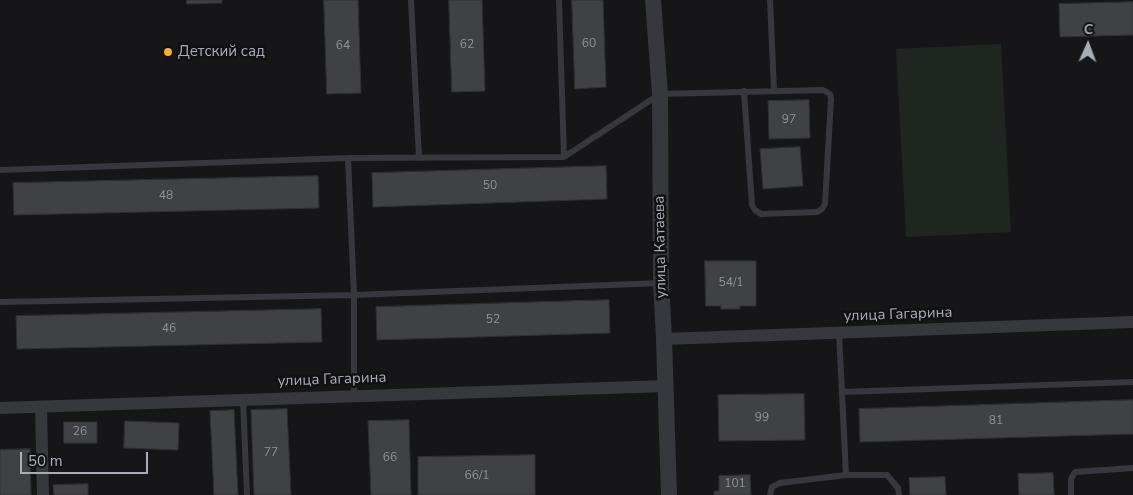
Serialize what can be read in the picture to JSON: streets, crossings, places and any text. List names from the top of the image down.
{
  "streets": {
    "street": ["улица Катаева", "улица Гагарина"]
  },
  "crossings": [
    ["улица Катаева", "улица Гагарина"]
  ],
  "places": ["Детский сад"],
  "house_numbers": [
    "60",
    "62",
    "64",
    "97",
    "50",
    "48",
    "54/1",
    "52",
    "46",
    "99",
    "81",
    "26",
    "77",
    "66",
    "66/1",
    "101"
  ],
  "scale_bar": "50 m",
  "north": "top"
}
